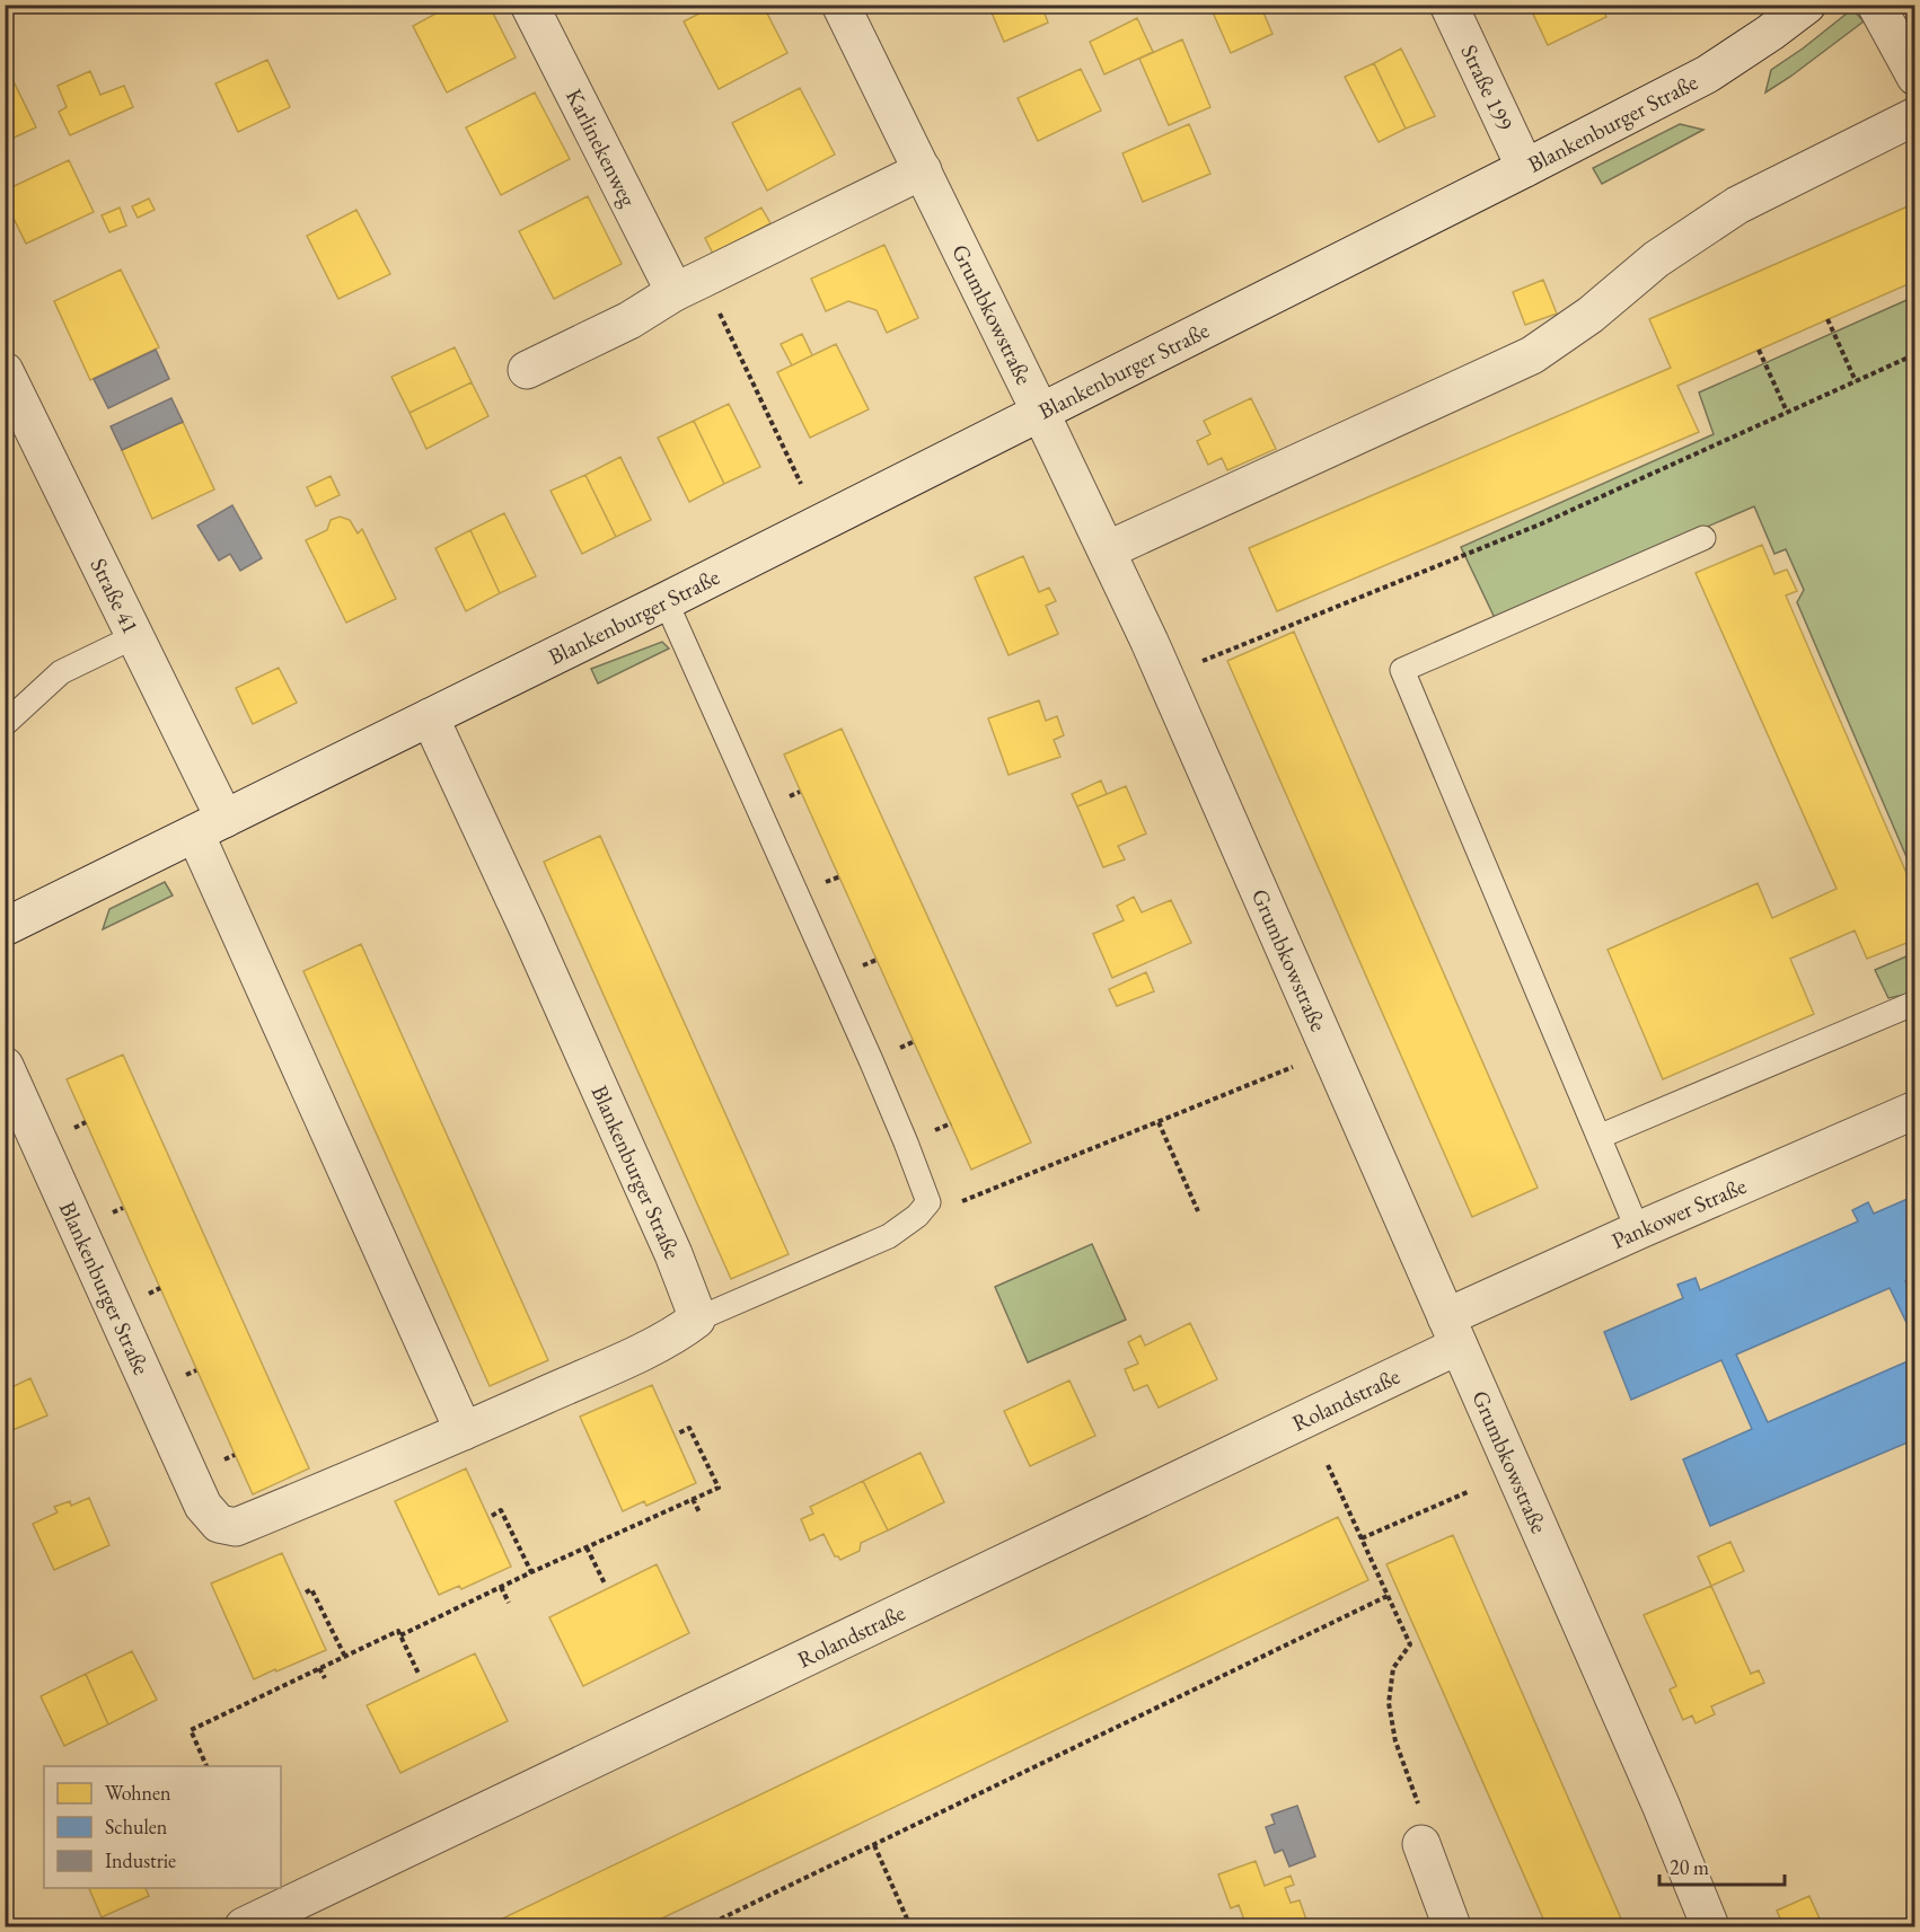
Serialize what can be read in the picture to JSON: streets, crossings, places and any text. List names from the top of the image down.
{
  "streets": {
    "street": [
      "Straße 199",
      "Blankenburger Straße",
      "Karlinekenweg",
      "Grumbkowstraße",
      "Straße 41",
      "Pankower Straße",
      "Rolandstraße"
    ]
  },
  "crossings": [
    ["Straße 199", "Blankenburger Straße"],
    ["Blankenburger Straße", "Grumbkowstraße"],
    ["Blankenburger Straße", "Straße 41"],
    ["Grumbkowstraße", "Pankower Straße"],
    ["Grumbkowstraße", "Rolandstraße"],
    ["Pankower Straße", "Rolandstraße"]
  ],
  "legend": ["Wohnen", "Schulen", "Industrie"],
  "scale_bar": "20 m"
}
